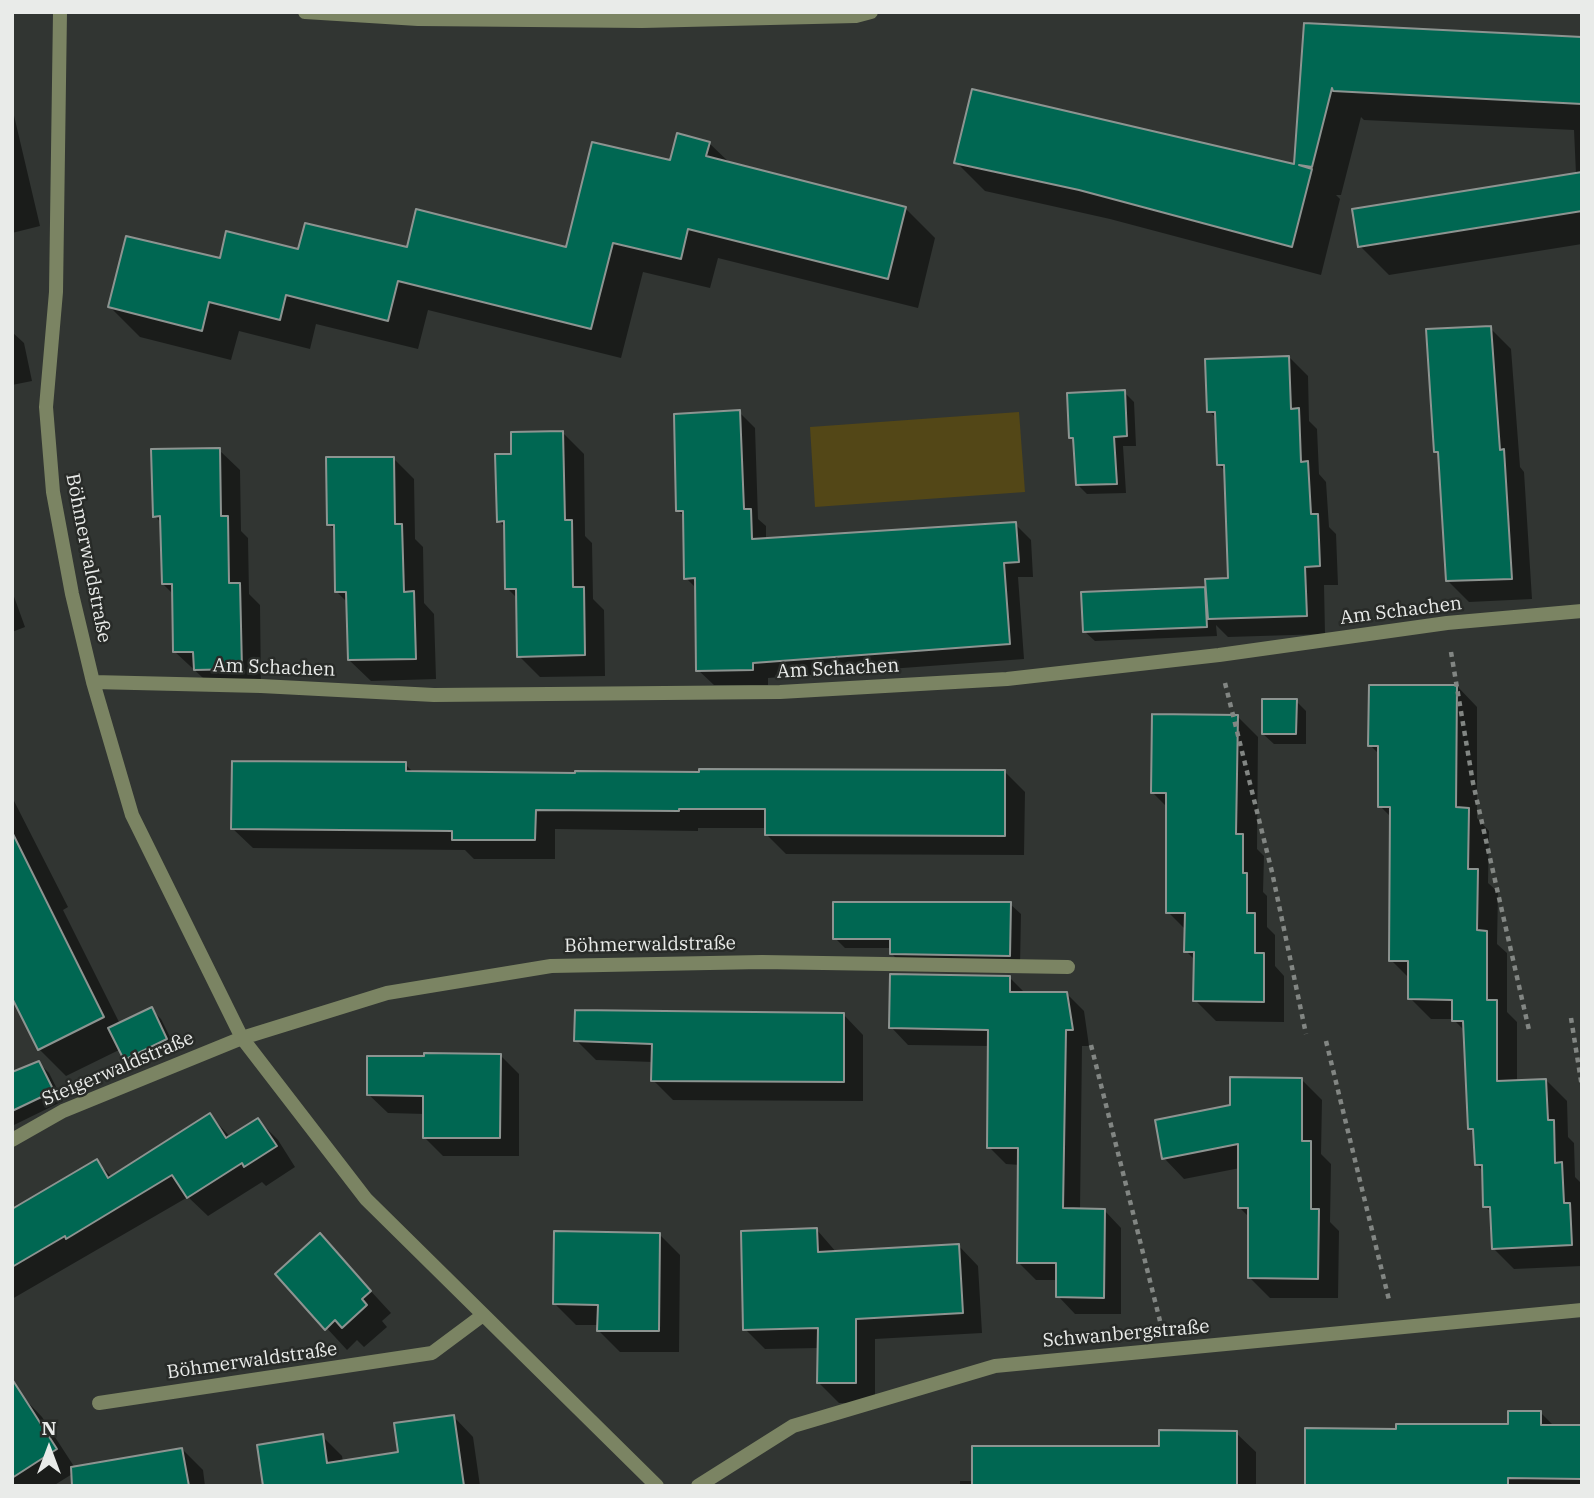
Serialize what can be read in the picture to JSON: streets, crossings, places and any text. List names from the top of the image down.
{
  "streets": {
    "street": [
      "Böhmerwaldstraße",
      "Am Schachen",
      "Steigerwaldstraße",
      "Schwanbergstraße"
    ]
  },
  "crossings": [
    ["Böhmerwaldstraße", "Am Schachen"],
    ["Böhmerwaldstraße", "Steigerwaldstraße"]
  ],
  "north": "top"
}
